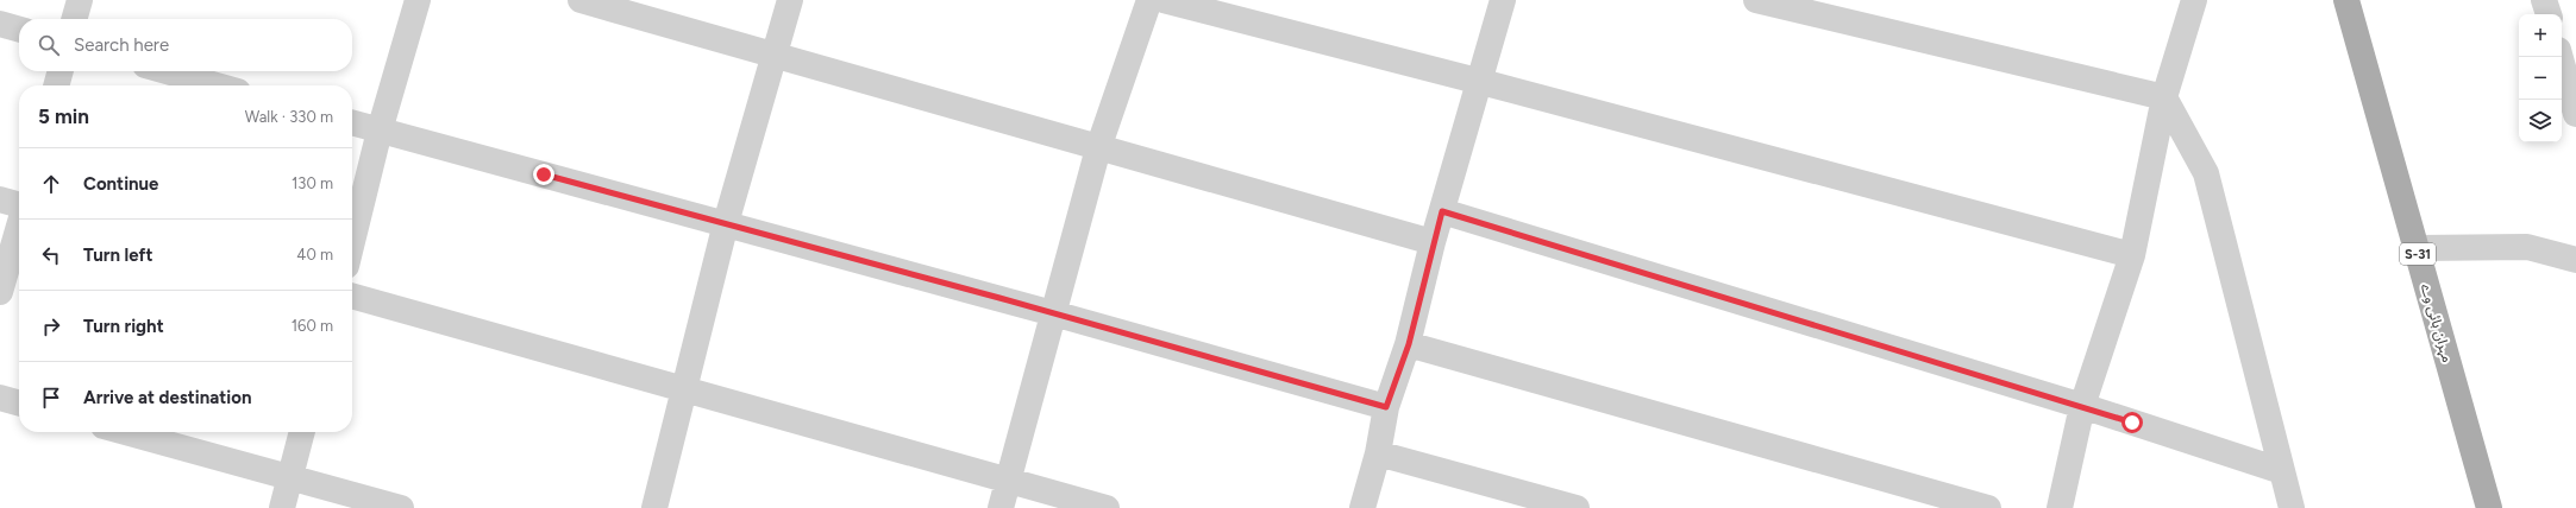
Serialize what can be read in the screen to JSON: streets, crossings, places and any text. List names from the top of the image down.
{
  "streets": {
    "main road": ["S-31", "مہران ہائی وے"]
  },
  "page": {
    "map_buttons": ["+", "−"],
    "search": "Search here",
    "heading": ["5 min", "Walk · 330 m"],
    "list": [
      ["Continue", "130 m"],
      ["Turn left", "40 m"],
      ["Turn right", "160 m"],
      "Arrive at destination"
    ]
  }
}
